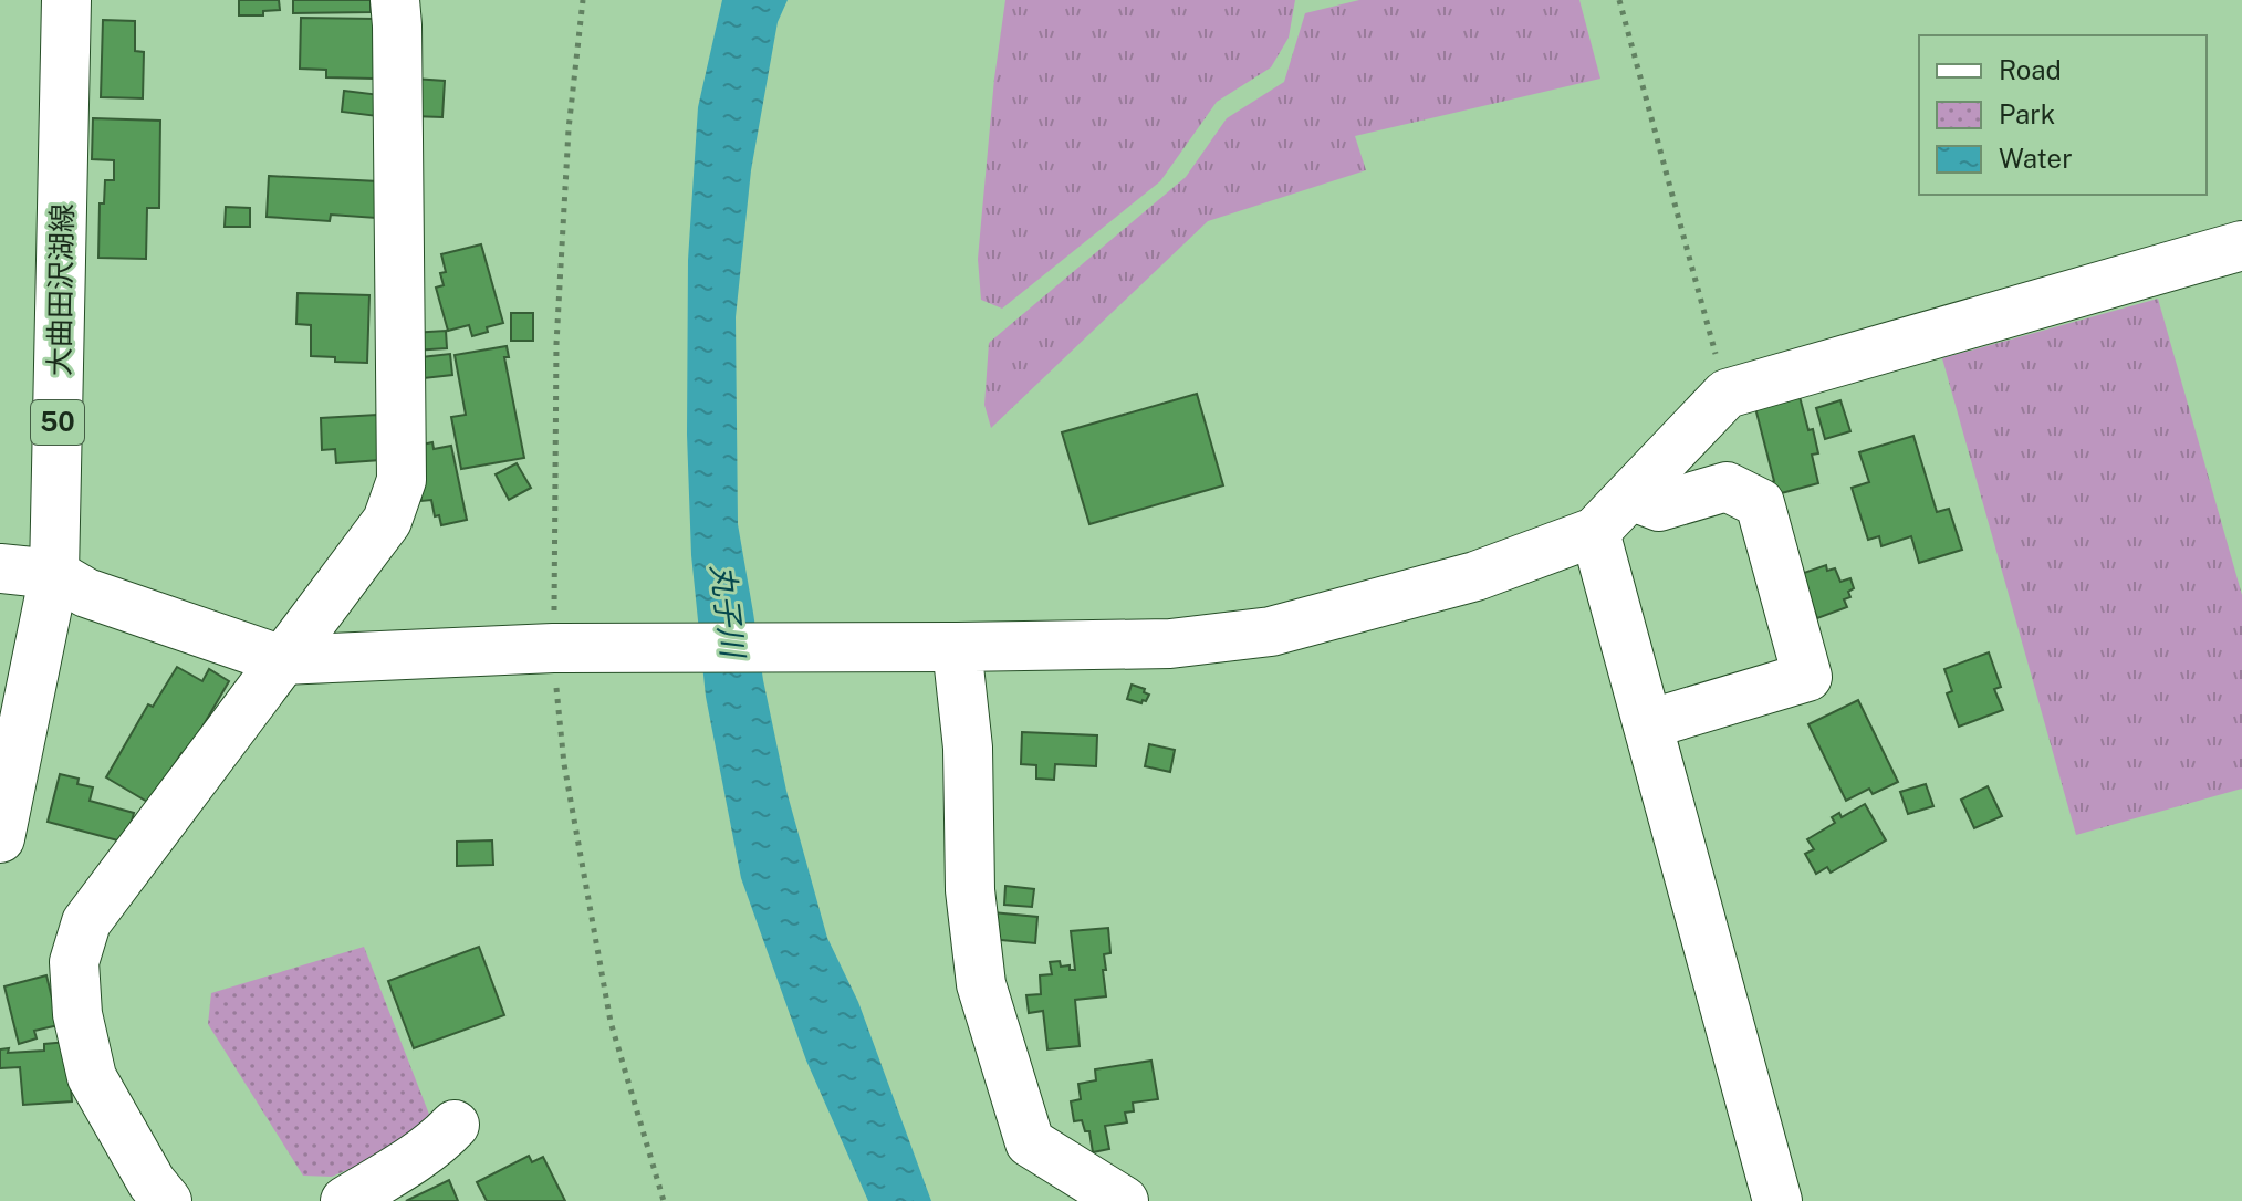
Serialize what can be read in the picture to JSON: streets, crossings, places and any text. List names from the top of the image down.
{
  "streets": {
    "street": ["大曲田沢湖線", "50"]
  },
  "water": ["丸子川"],
  "legend": ["Road", "Park", "Water"]
}
